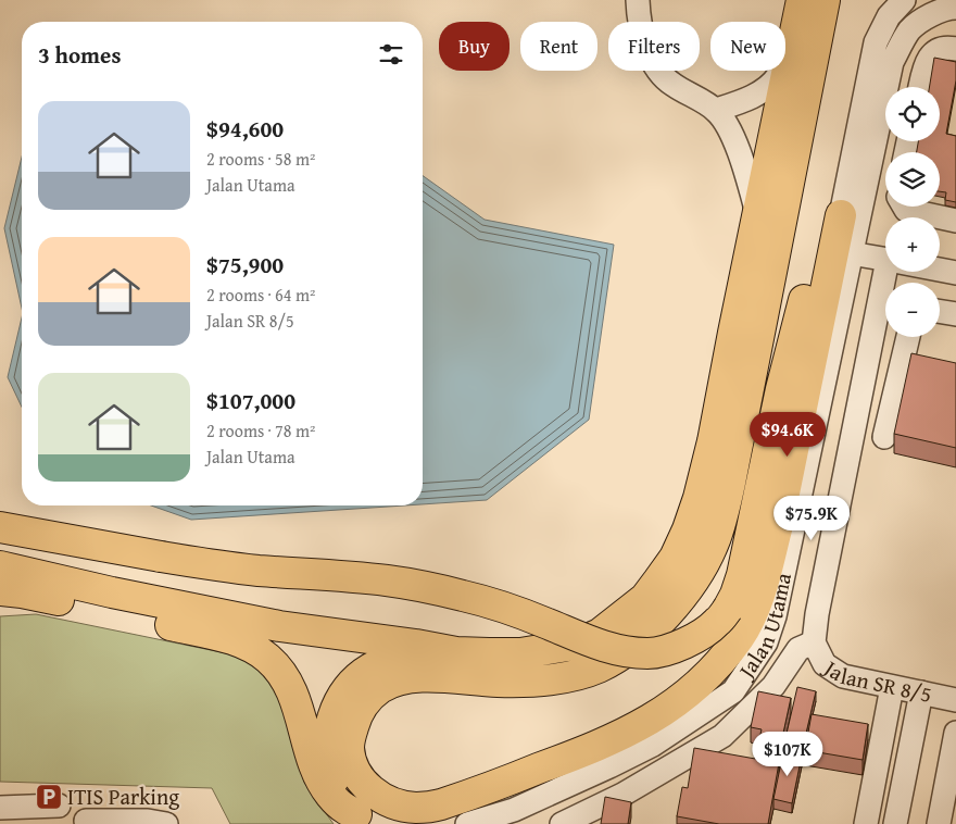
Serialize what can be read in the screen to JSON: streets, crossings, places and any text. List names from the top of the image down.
{
  "streets": {
    "street": ["Jalan Utama", "Jalan SR 8/5"]
  },
  "places": {
    "parking": ["ITIS Parking"]
  },
  "page": {
    "chip": [
      "Buy",
      "Rent",
      "Filters",
      "New"
    ],
    "heading": "3 homes",
    "map_buttons": ["+", "−"],
    "list": [
      {
        "name": "$94,600",
        "note": "2 rooms · 58 m² · Jalan Utama"
      },
      {
        "name": "$75,900",
        "note": "2 rooms · 64 m² · Jalan SR 8/5"
      },
      {
        "name": "$107,000",
        "note": "2 rooms · 78 m² · Jalan Utama"
      }
    ],
    "price": ["$94.6K", "$75.9K", "$107K"]
  }
}
